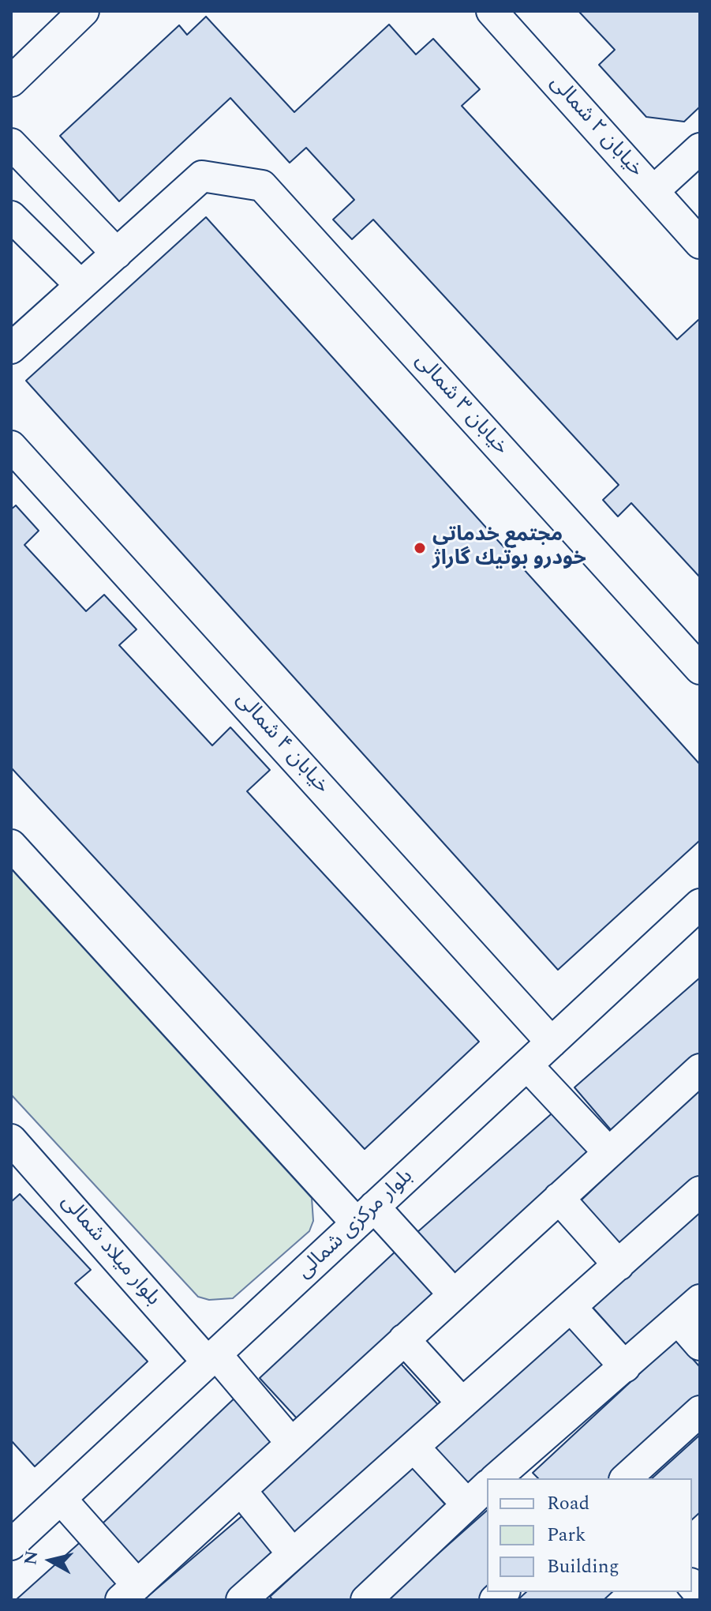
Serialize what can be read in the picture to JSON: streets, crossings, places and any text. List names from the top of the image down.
{
  "streets": {
    "lane": [
      "خیابان ۲ شمالی",
      "خیابان ۳ شمالی",
      "خیابان ۴ شمالی",
      "بلوار مرکزی شمالی",
      "بلوار میلاد شمالی"
    ]
  },
  "crossings": [
    ["خیابان ۴ شمالی", "بلوار مرکزی شمالی"],
    ["بلوار مرکزی شمالی", "بلوار میلاد شمالی"]
  ],
  "places": ["مجتمع خدماتي خودرو بوتيك گاراژ"],
  "legend": ["Road", "Park", "Building"],
  "north": "left"
}
